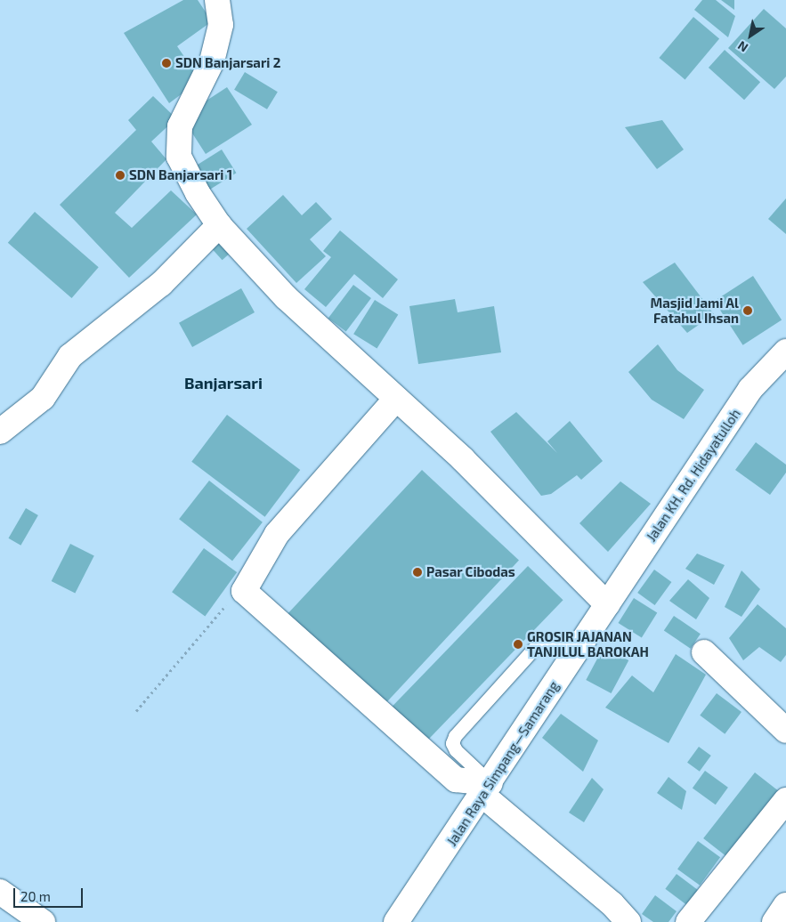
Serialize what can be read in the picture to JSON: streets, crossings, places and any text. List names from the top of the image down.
{
  "streets": {
    "street": ["Jalan KH. Rd. Hidayatulloh", "Jalan Raya Simpang—Samarang"]
  },
  "crossings": [
    ["Jalan KH. Rd. Hidayatulloh", "Jalan Raya Simpang—Samarang"]
  ],
  "districts": ["Banjarsari"],
  "places": [
    "SDN Banjarsari 2",
    "SDN Banjarsari 1",
    "Masjid Jami Al Fatahul Ihsan",
    "Pasar Cibodas",
    "GROSIR JAJANAN TANJILUL BAROKAH"
  ],
  "scale_bar": "20 m",
  "north": "bottom left"
}
